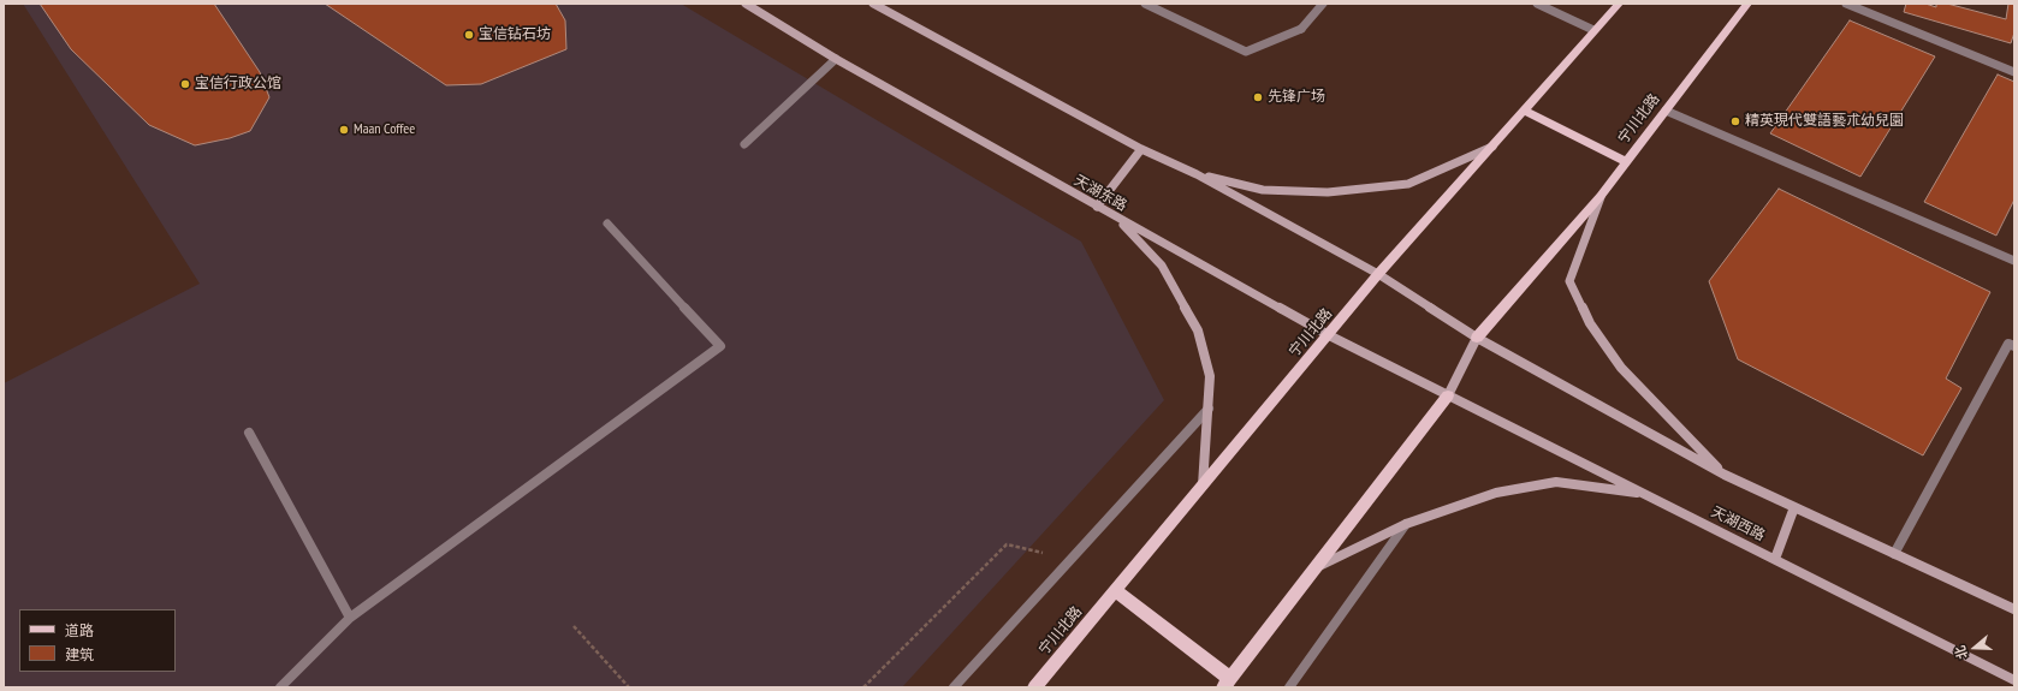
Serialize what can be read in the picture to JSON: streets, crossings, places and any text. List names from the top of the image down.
{
  "streets": {
    "main road": ["宁川北路", "天湖东路", "天湖西路"]
  },
  "crossings": [
    ["宁川北路", "天湖东路"],
    ["宁川北路", "天湖西路"],
    ["天湖东路", "天湖西路"]
  ],
  "places": [
    "宝信钻石坊",
    "宝信行政公馆",
    "先锋广场",
    "精英現代雙語藝朮幼兒園",
    "Maan Coffee"
  ],
  "legend": ["道路", "建筑"],
  "north": "left"
}
